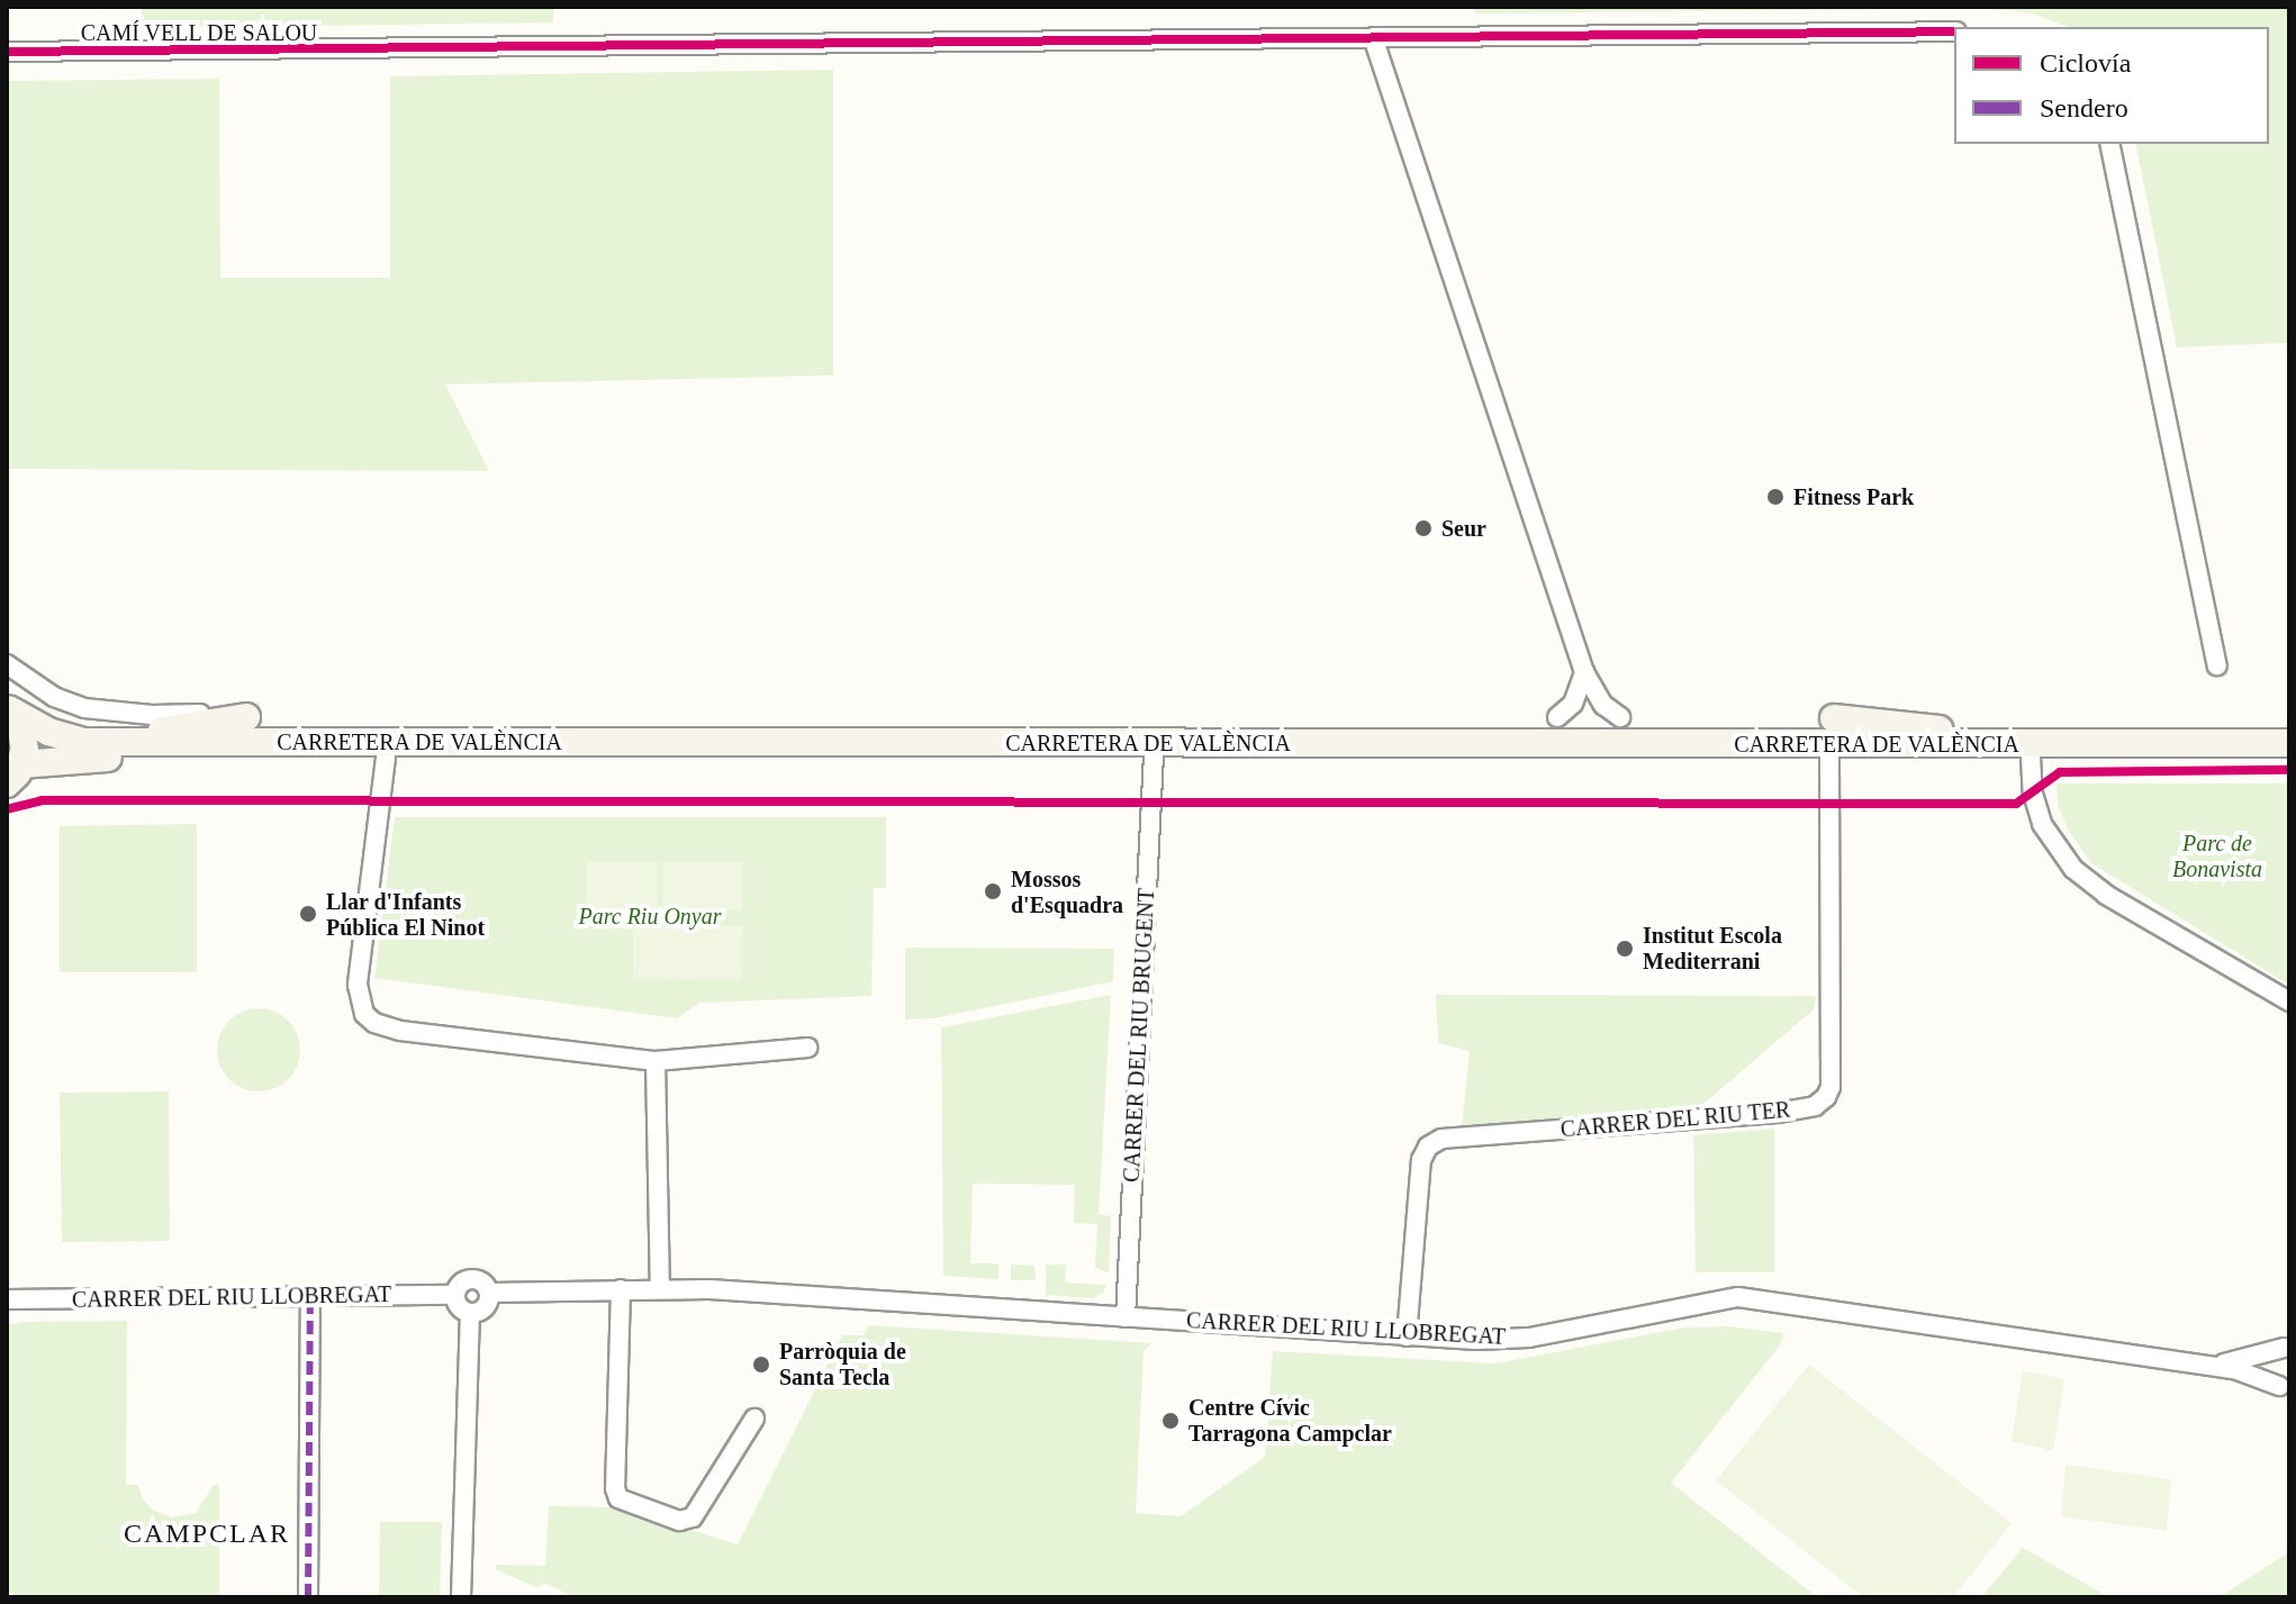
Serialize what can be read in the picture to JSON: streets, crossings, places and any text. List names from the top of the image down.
{
  "streets": {
    "main road": ["CARRETERA DE VALÈNCIA"],
    "street": [
      "CAMÍ VELL DE SALOU",
      "CARRER DEL RIU BRUGENT",
      "CARRER DEL RIU TER",
      "CARRER DEL RIU LLOBREGAT"
    ]
  },
  "crossings": [
    ["CARRETERA DE VALÈNCIA", "CARRER DEL RIU BRUGENT"],
    ["CARRETERA DE VALÈNCIA", "CARRER DEL RIU TER"],
    ["CARRER DEL RIU BRUGENT", "CARRER DEL RIU LLOBREGAT"],
    ["CARRER DEL RIU TER", "CARRER DEL RIU LLOBREGAT"]
  ],
  "districts": ["CAMPCLAR"],
  "parks": ["Parc de Bonavista", "Parc Riu Onyar"],
  "places": [
    "Fitness Park",
    "Seur",
    "Mossos d'Esquadra",
    "Llar d'Infants Pública El Ninot",
    "Institut Escola Mediterrani",
    "Parròquia de Santa Tecla",
    "Centre Cívic Tarragona Campclar"
  ],
  "legend": ["Ciclovía", "Sendero"]
}
